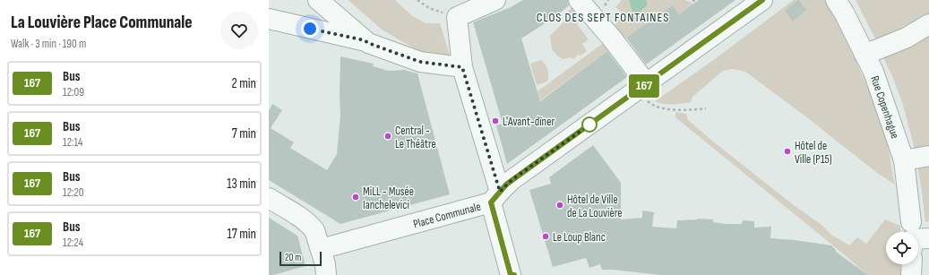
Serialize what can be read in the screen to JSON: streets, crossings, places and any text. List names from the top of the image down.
{
  "streets": {
    "street": ["Rue Copenhague", "Place Communale"]
  },
  "districts": ["CLOS DES SEPT FONTAINES"],
  "places": [
    "L'Avant-dîner",
    "Central - Le Théâtre",
    "Hôtel de Ville (P15)",
    "MiLL - Musée Ianchelevici",
    "Hôtel de Ville de La Louvière",
    "Le Loup Blanc"
  ],
  "lines": ["bus line 167"],
  "scale_bar": "20 m",
  "page": {
    "heading": ["La Louvière Place Communale", "Walk · 3 min · 190 m"],
    "on_map": "167",
    "list": [
      {
        "mark": "167",
        "name": "Bus",
        "note": "12:09",
        "value": "2 min"
      },
      {
        "mark": "167",
        "name": "Bus",
        "note": "12:14",
        "value": "7 min"
      },
      {
        "mark": "167",
        "name": "Bus",
        "note": "12:20",
        "value": "13 min"
      },
      {
        "mark": "167",
        "name": "Bus",
        "note": "12:24",
        "value": "17 min"
      }
    ],
    "scale": "20 m"
  }
}
